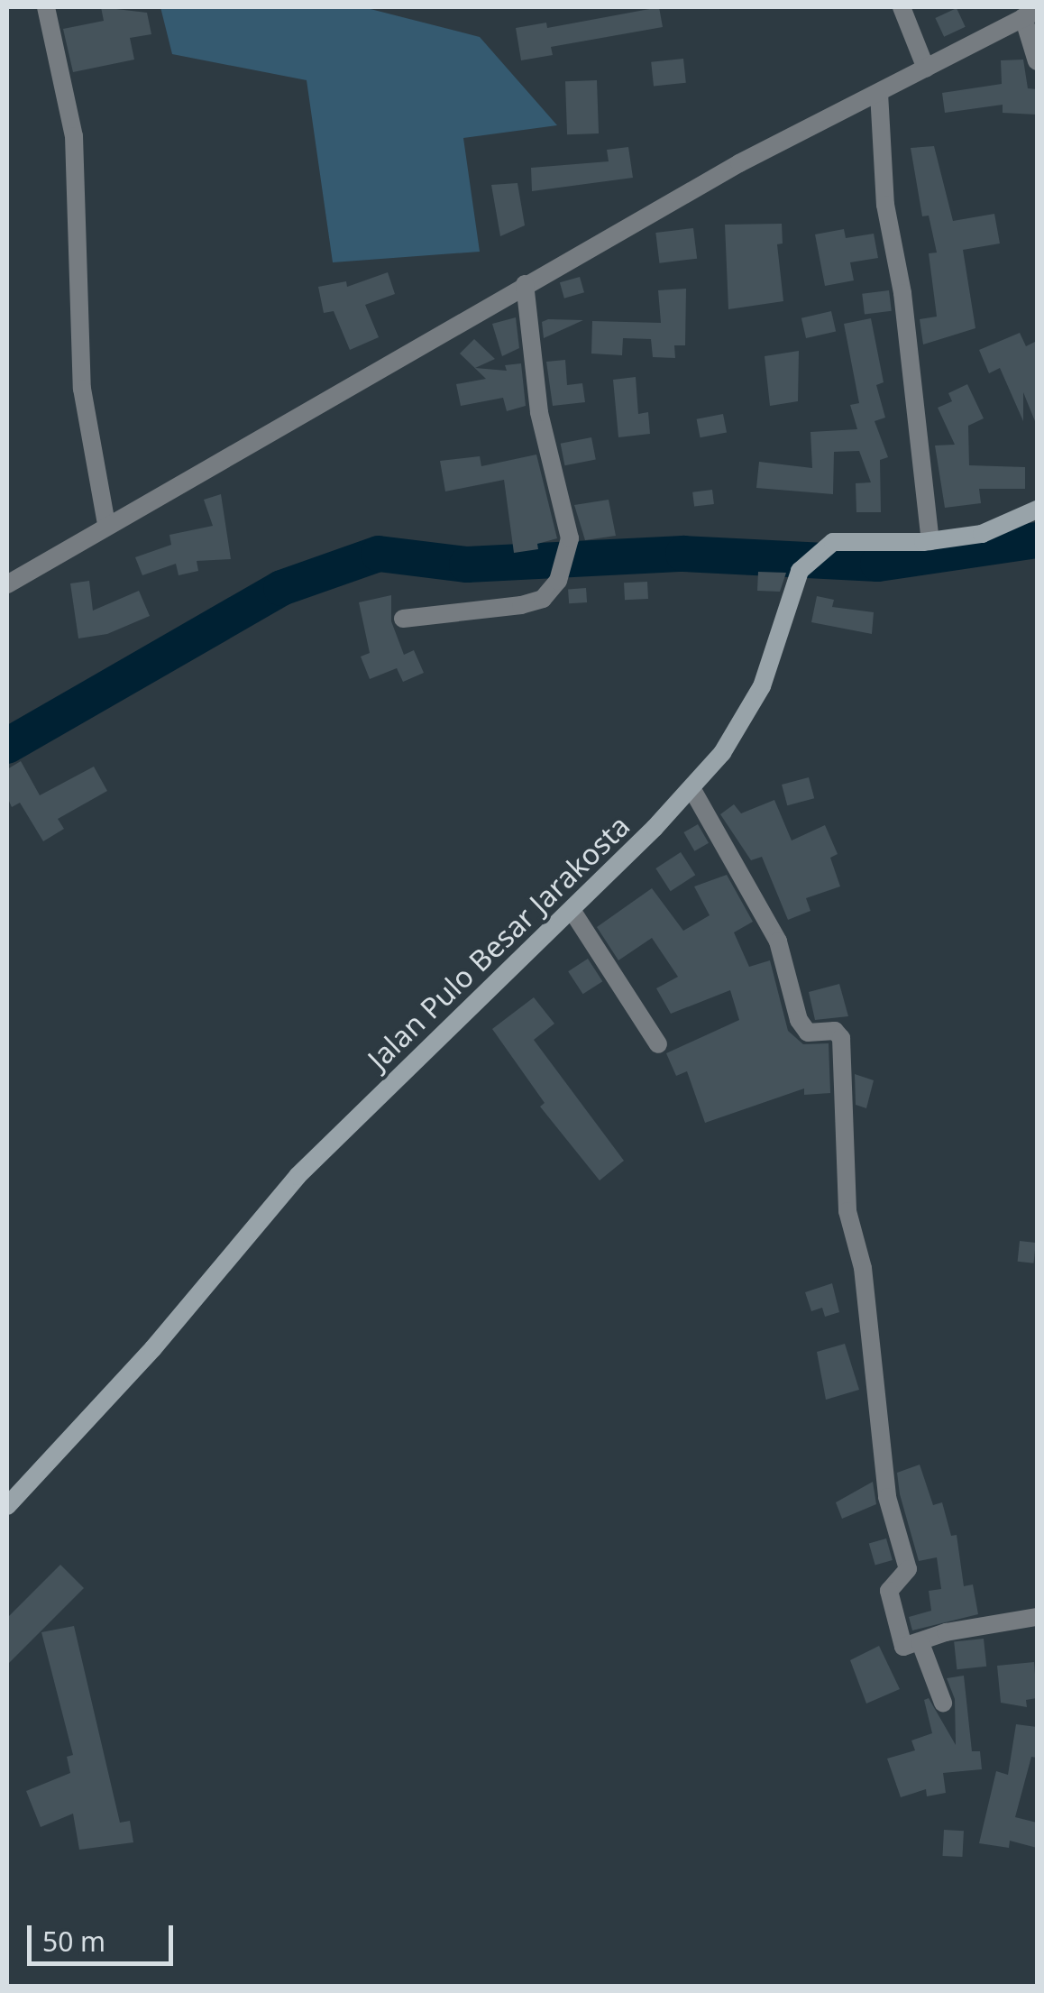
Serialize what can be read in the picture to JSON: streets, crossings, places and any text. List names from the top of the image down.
{
  "streets": {
    "street": ["Jalan Pulo Besar Jarakosta"]
  },
  "scale_bar": "50 m"
}
